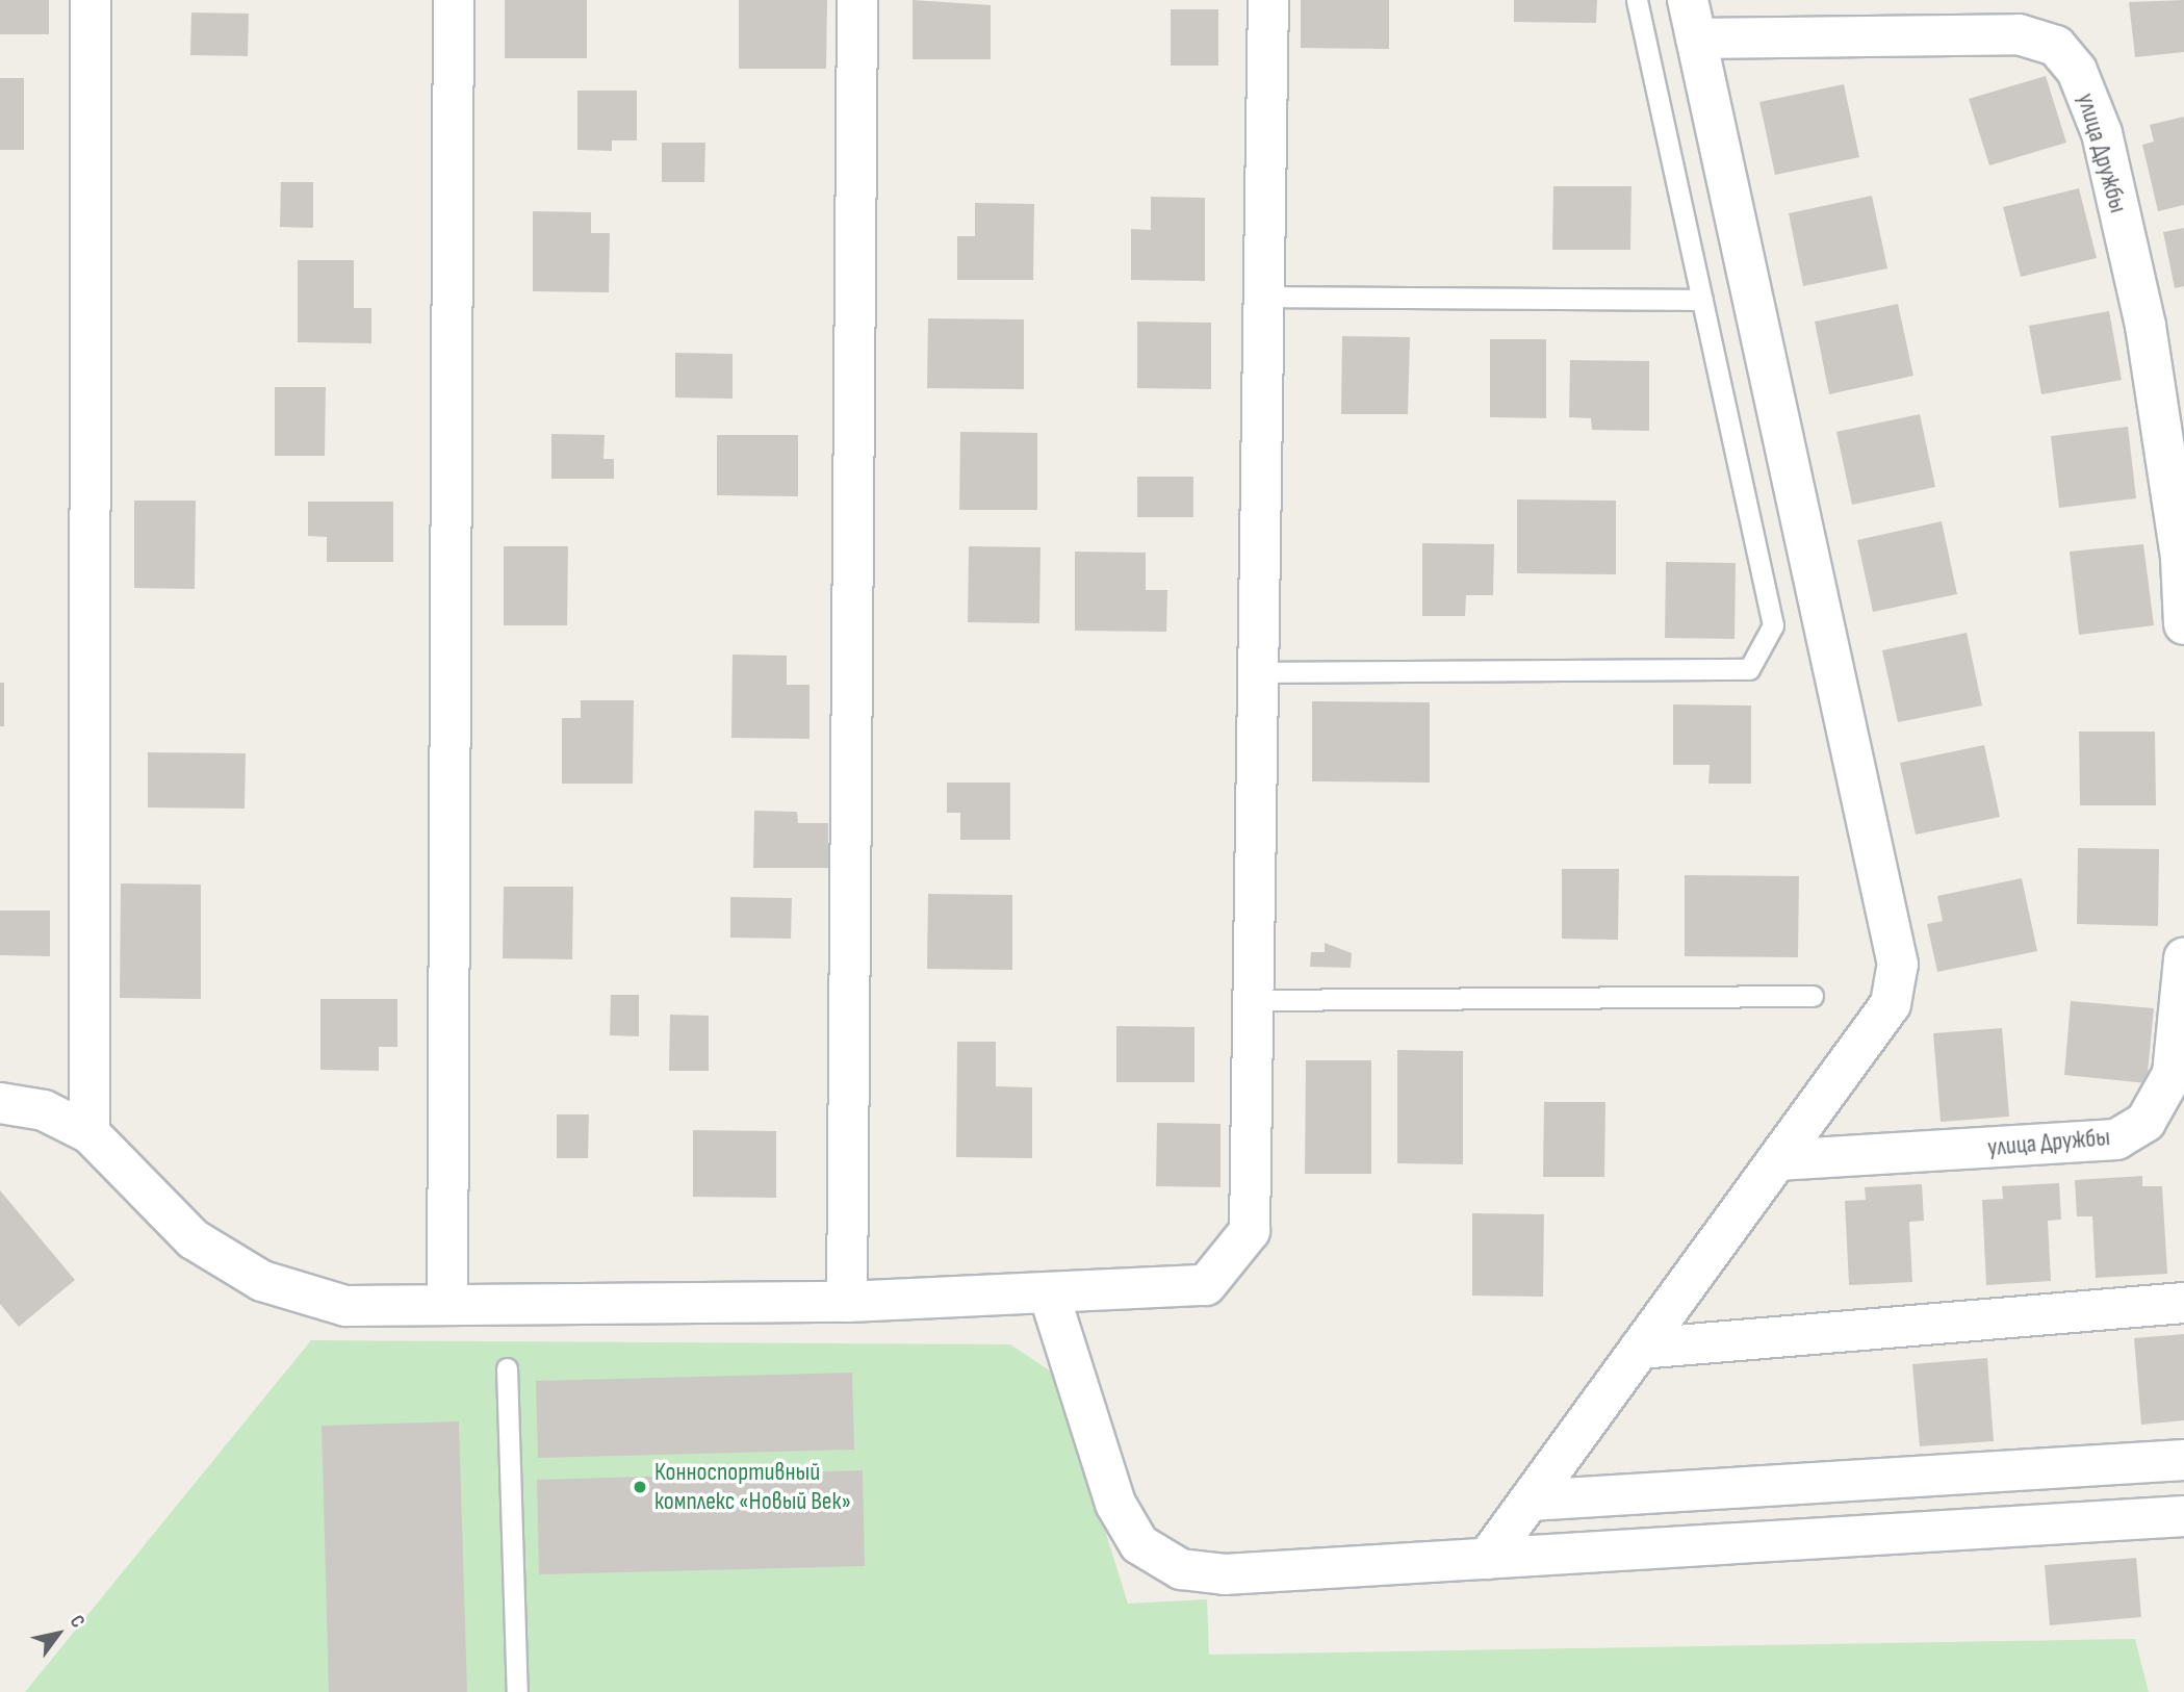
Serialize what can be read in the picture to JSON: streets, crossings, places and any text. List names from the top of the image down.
{
  "streets": {
    "street": ["улица Дружбы"]
  },
  "places": ["Конноспортивный комплекс «Новый Век»"],
  "north": "top right"
}
